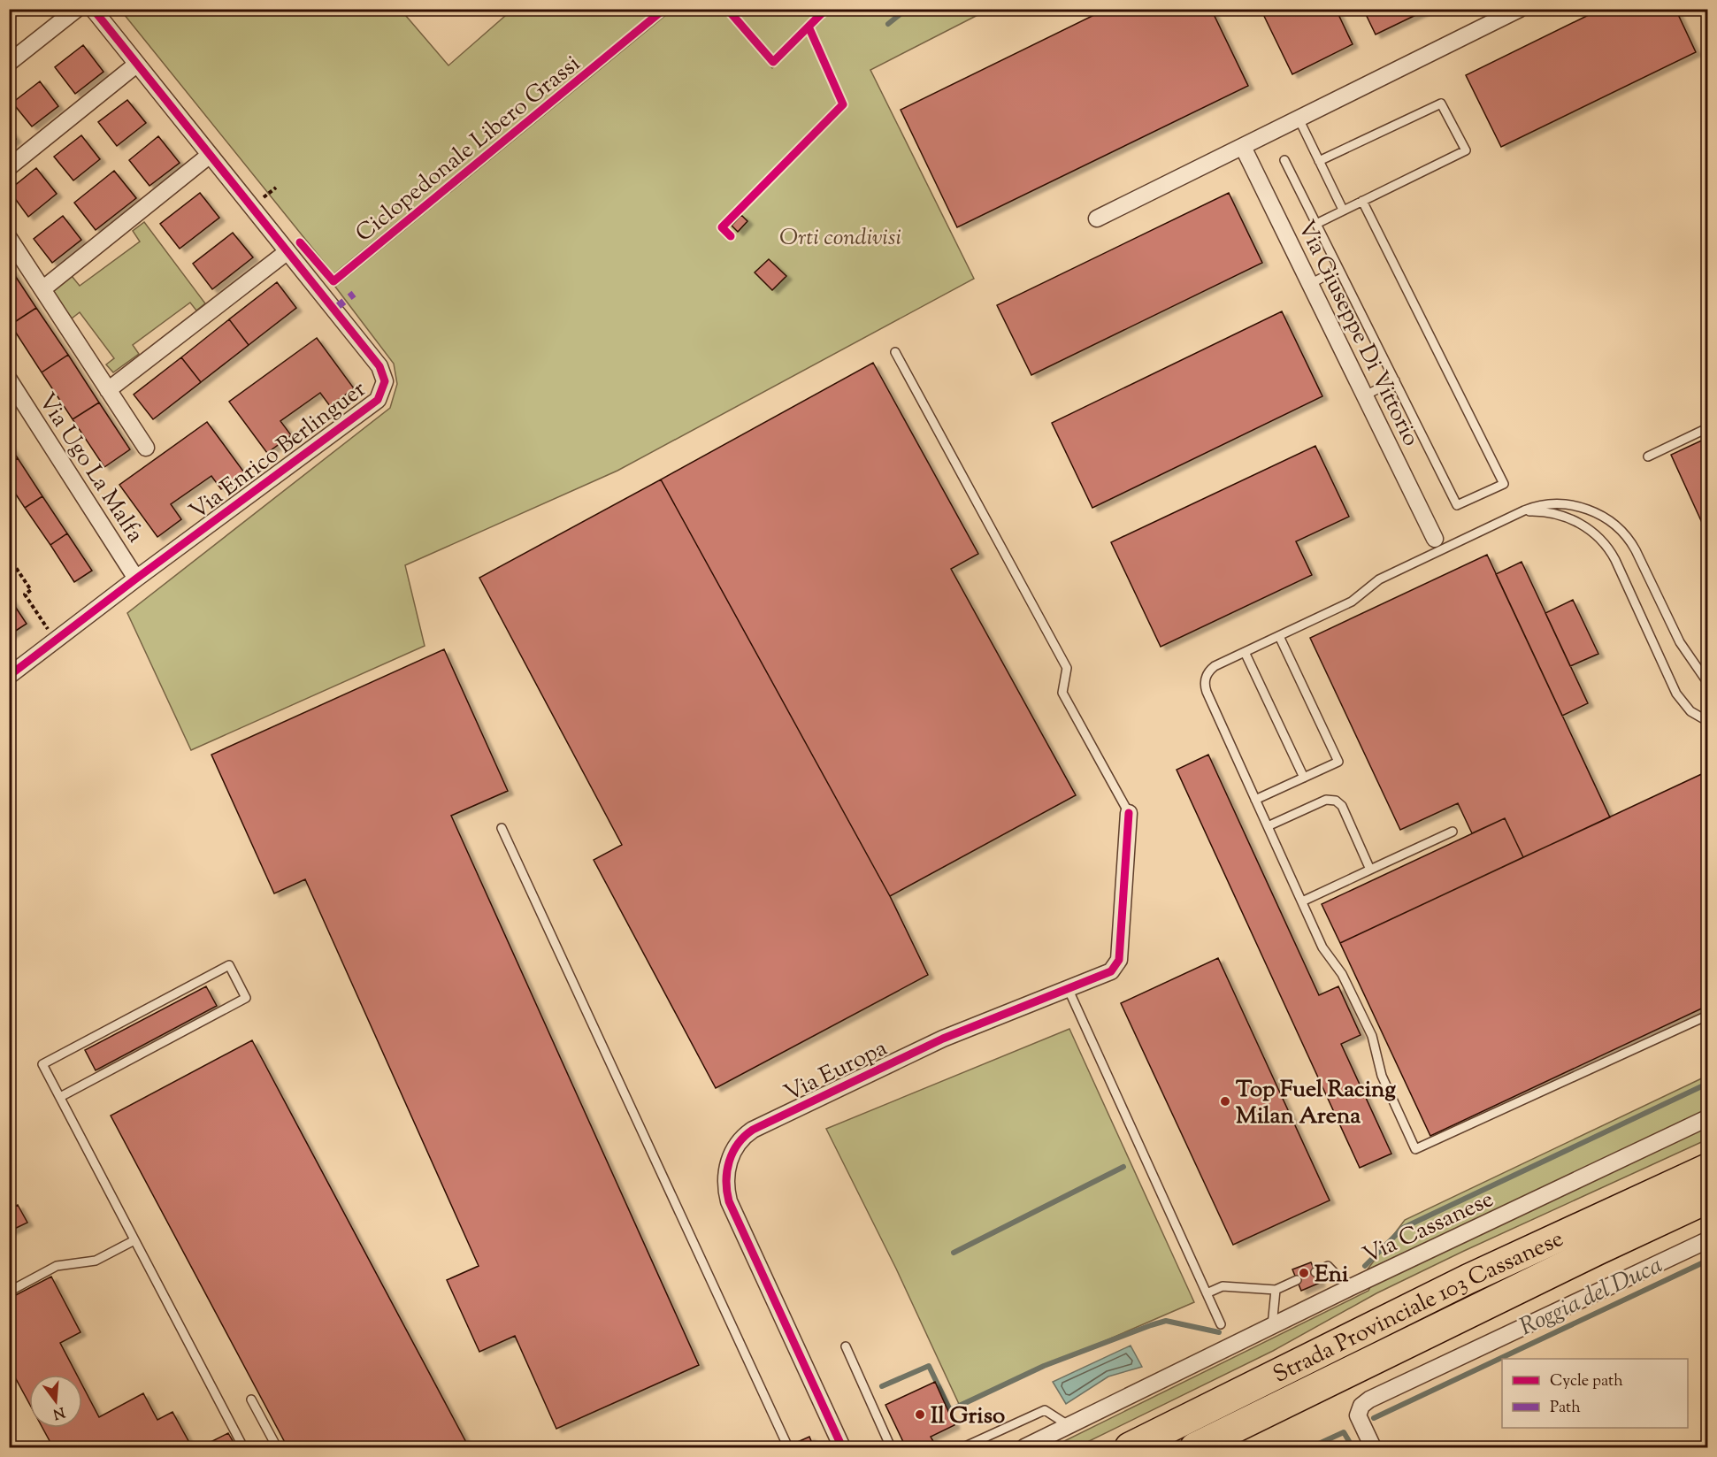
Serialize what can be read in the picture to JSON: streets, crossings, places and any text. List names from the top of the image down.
{
  "streets": {
    "highway": ["Strada Provinciale 103 Cassanese"],
    "street": [
      "Via Giuseppe Di Vittorio",
      "Via Enrico Berlinguer",
      "Via Ugo La Malfa",
      "Via Europa",
      "Via Cassanese"
    ],
    "cycle path": ["Ciclopedonale Libero Grassi"]
  },
  "crossings": [
    ["Via Enrico Berlinguer", "Via Ugo La Malfa"]
  ],
  "water": ["Roggia del Duca"],
  "parks": ["Orti condivisi"],
  "places": ["Top Fuel Racing Milan Arena", "Eni", "Il Griso"],
  "legend": ["Cycle path", "Path"],
  "north": "bottom"
}
